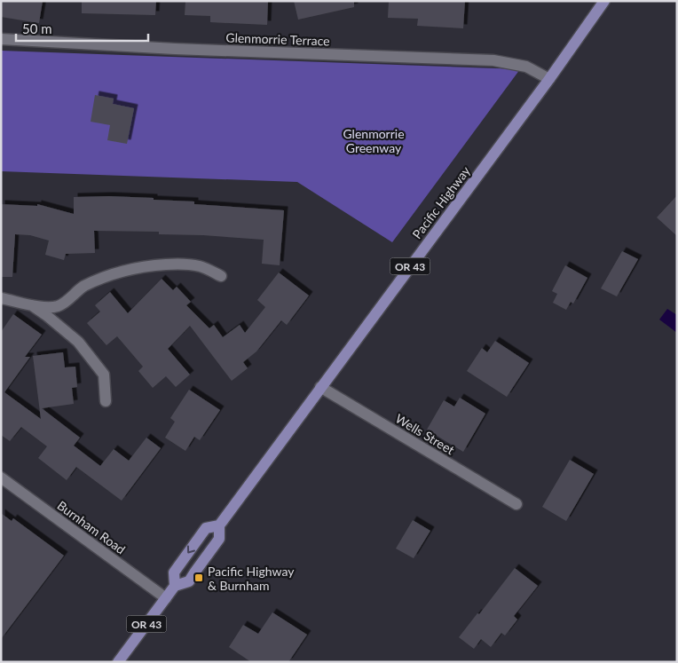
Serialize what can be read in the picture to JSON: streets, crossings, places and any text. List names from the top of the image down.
{
  "streets": {
    "main road": ["Pacific Highway", "OR 43"],
    "street": ["Glenmorrie Terrace", "Wells Street", "Burnham Road"]
  },
  "crossings": [
    ["Glenmorrie Terrace", "Pacific Highway"],
    ["Pacific Highway", "Wells Street"],
    ["Pacific Highway", "Burnham Road"]
  ],
  "parks": ["Glenmorrie Greenway"],
  "places": {
    "transit": ["Pacific Highway & Burnham"]
  },
  "scale_bar": "50 m"
}
